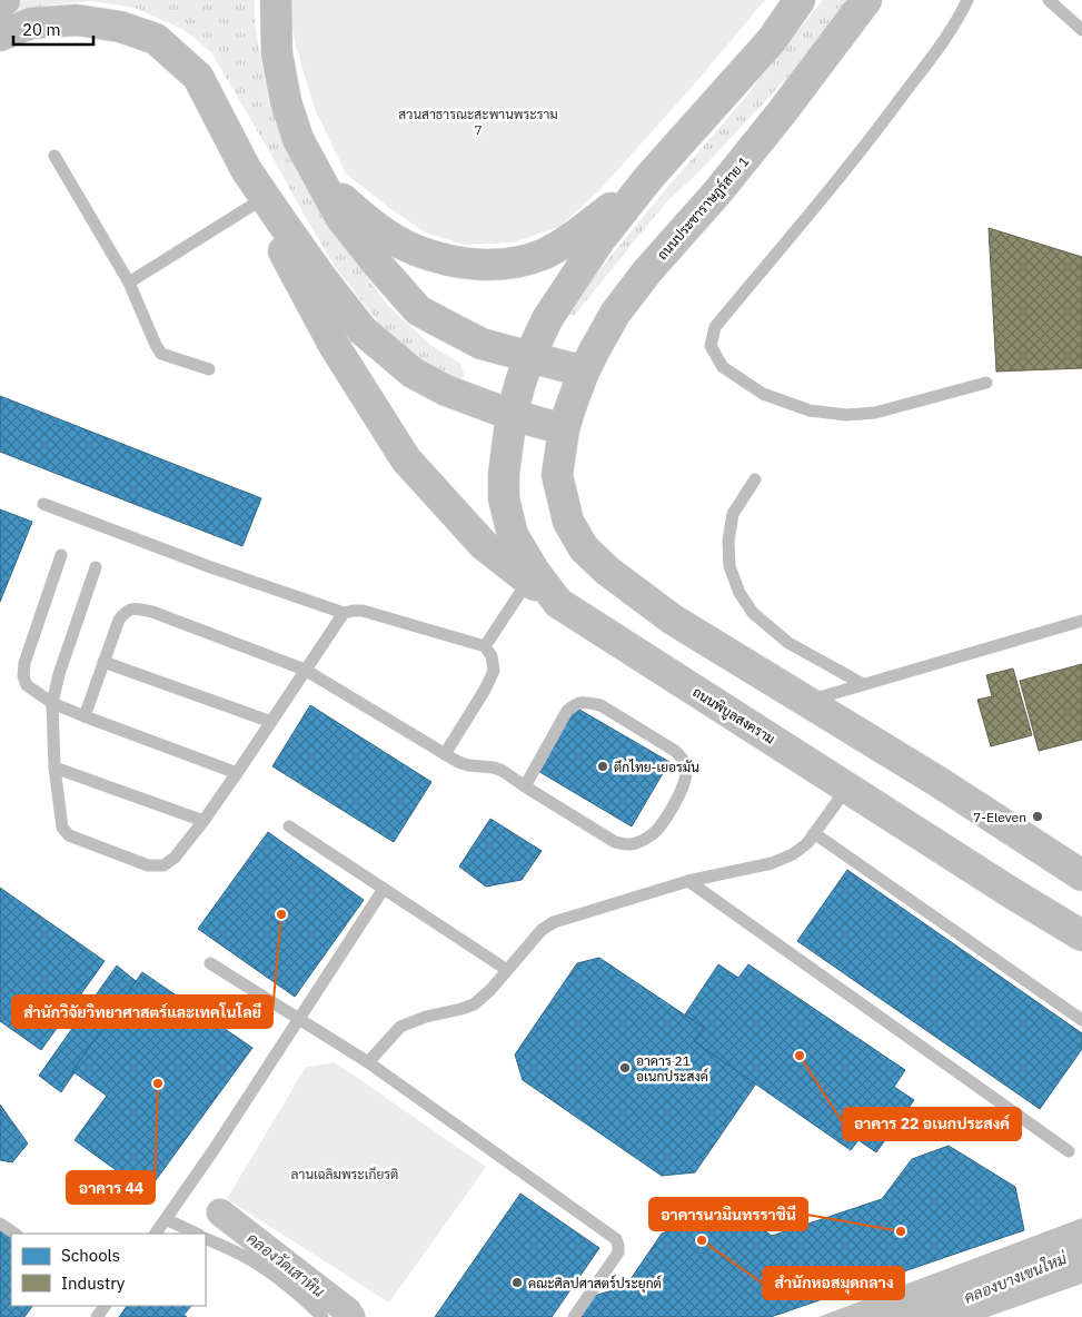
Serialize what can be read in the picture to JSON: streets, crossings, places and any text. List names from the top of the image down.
{
  "streets": {
    "main road": ["ถนนประชาราษฎร์สาย 1", "ถนนพิบูลสงคราม"]
  },
  "water": ["คลองวัดเสาหิน", "คลองบางเขนใหม่"],
  "parks": ["สวนสาธารณะสะพานพระราม 7", "ลานเฉลิมพระเกียรติ"],
  "places": [
    "ตึกไทย-เยอรมัน",
    "7-Eleven",
    "สำนักวิจัยวิทยาศาสตร์และเทคโนโลยี",
    "อาคาร 22 อเนกประสงค์",
    "อาคาร 21 อเนกประสงค์",
    "อาคาร 44",
    "อาคารนวมินทรราชินี",
    "สำนักหอสมุดกลาง",
    "คณะศิลปศาสตร์ประยุกต์"
  ],
  "legend": ["Schools", "Industry"],
  "scale_bar": "20 m"
}
